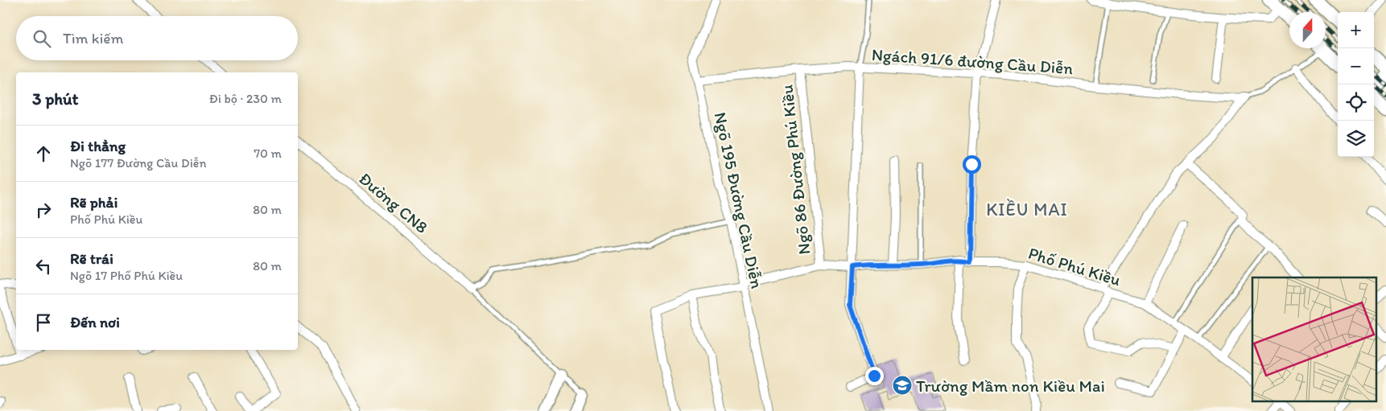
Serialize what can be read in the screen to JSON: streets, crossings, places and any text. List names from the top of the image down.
{
  "streets": {
    "street": [
      "Ngách 91/6 đường Cầu Diễn",
      "Ngõ 86 Đường Phú Kiều",
      "Ngõ 195 Đường Cầu Diễn",
      "Đường CN8",
      "Phố Phú Kiều"
    ]
  },
  "crossings": [
    ["Ngách 91/6 đường Cầu Diễn", "Ngõ 86 Đường Phú Kiều"],
    ["Ngách 91/6 đường Cầu Diễn", "Ngõ 195 Đường Cầu Diễn"],
    ["Ngõ 86 Đường Phú Kiều", "Phố Phú Kiều"],
    ["Ngõ 195 Đường Cầu Diễn", "Phố Phú Kiều"]
  ],
  "districts": ["KIỀU MAI"],
  "places": {
    "school or university": ["Trường Mầm non Kiều Mai"]
  },
  "north": "top",
  "page": {
    "map_buttons": ["+", "−"],
    "search": "Tìm kiếm",
    "heading": ["3 phút", "Đi bộ · 230 m"],
    "list": [
      ["Đi thẳng", "Ngõ 177 Đường Cầu Diễn", "70 m"],
      ["Rẽ phải", "Phố Phú Kiều", "80 m"],
      ["Rẽ trái", "Ngõ 17 Phố Phú Kiều", "80 m"],
      "Đến nơi"
    ]
  }
}
